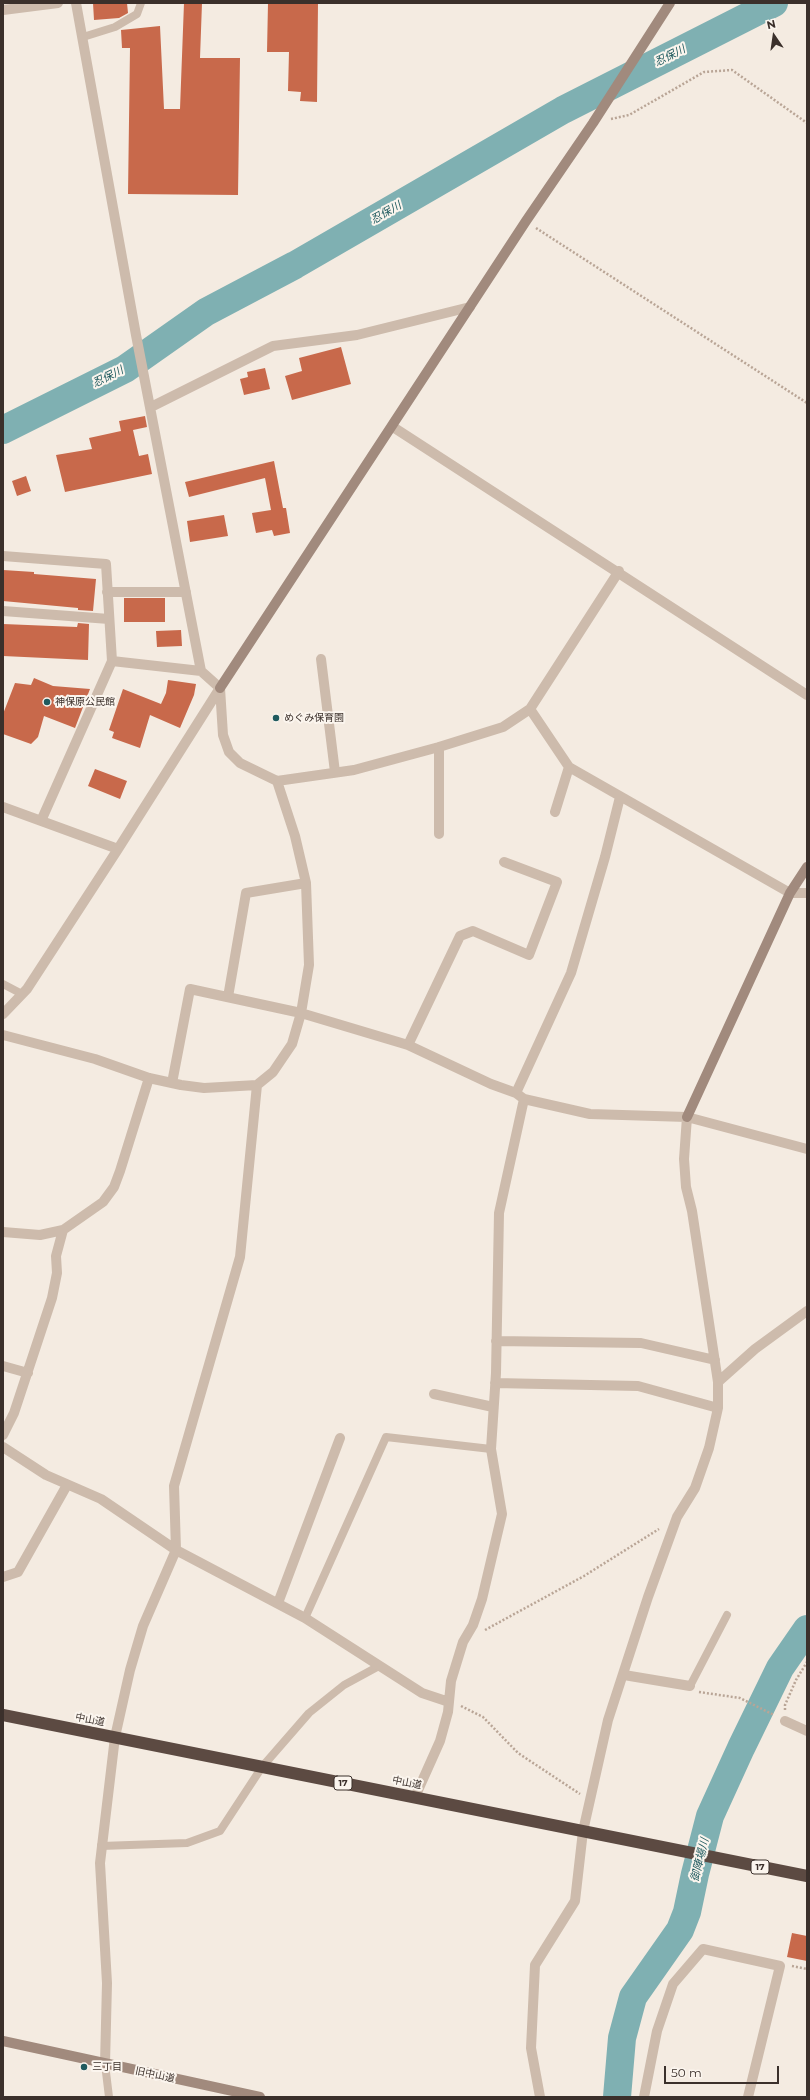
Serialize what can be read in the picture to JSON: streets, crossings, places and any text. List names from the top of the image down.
{
  "streets": {
    "highway": ["中山道", "17"],
    "street": ["旧中山道"]
  },
  "water": ["忍保川", "御陣場川"],
  "places": ["神保原公民館", "めぐみ保育園", "三丁目"],
  "scale_bar": "50 m",
  "north": "top"
}
